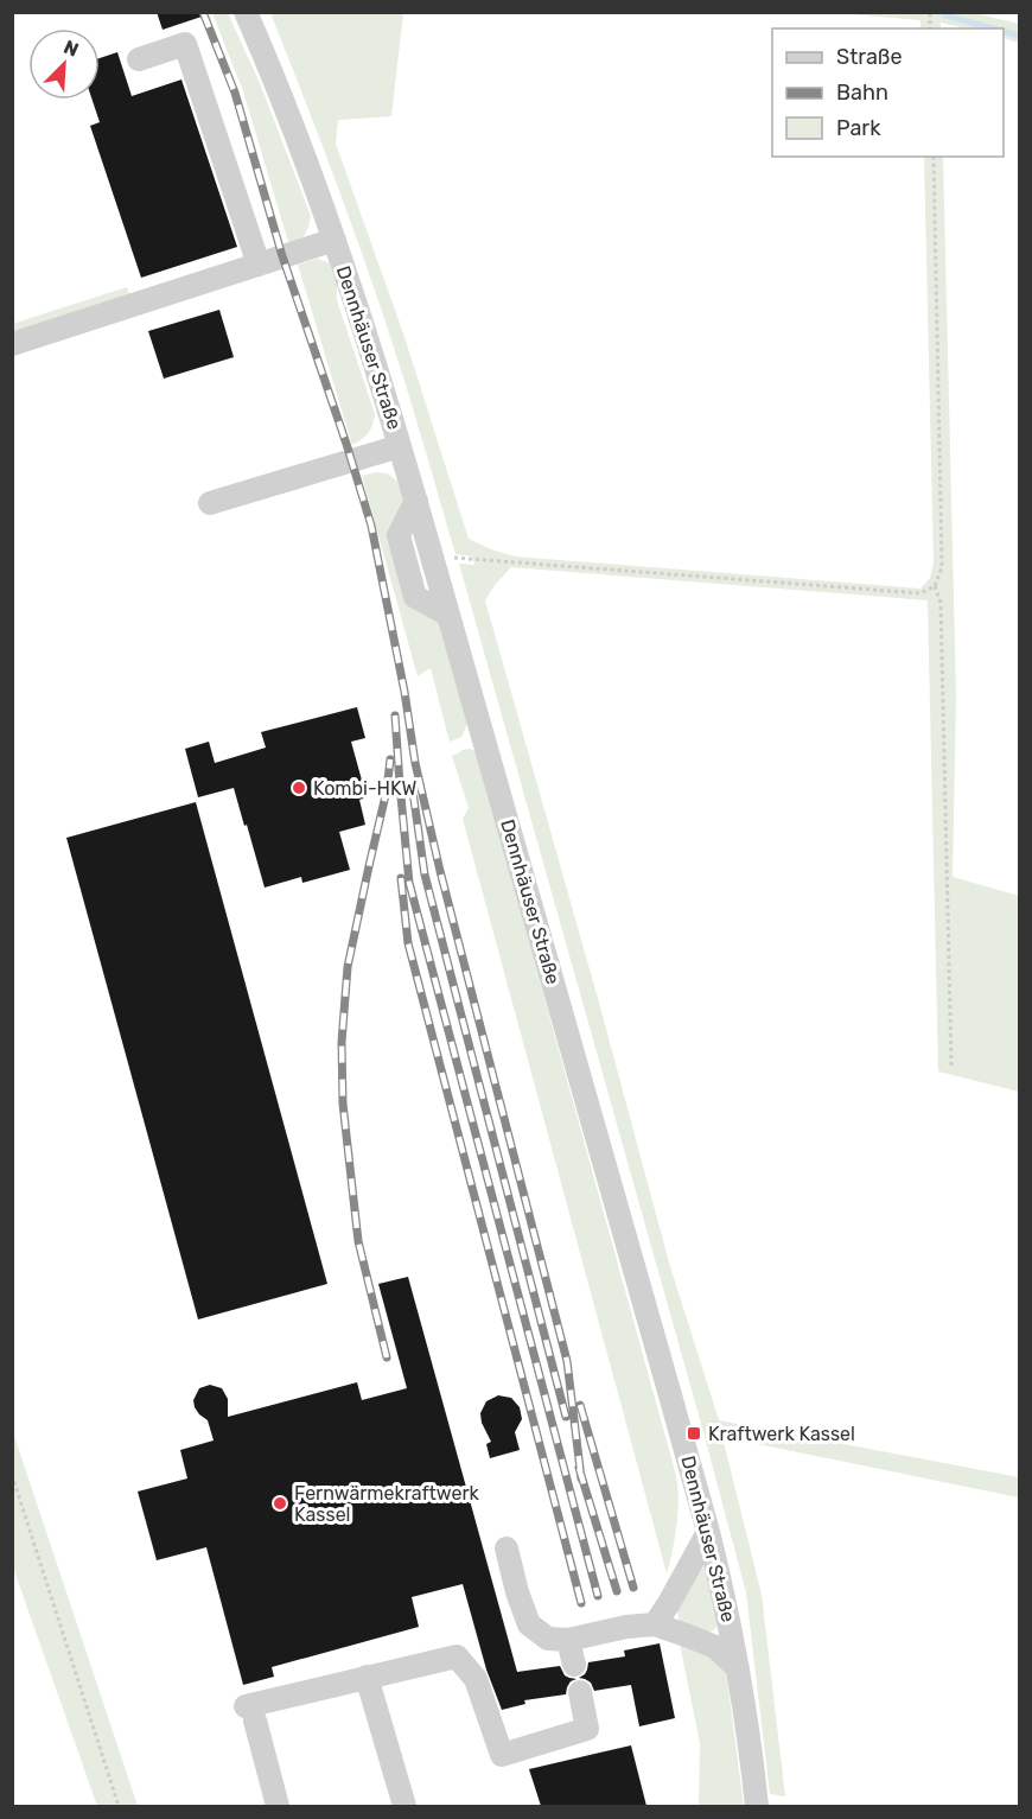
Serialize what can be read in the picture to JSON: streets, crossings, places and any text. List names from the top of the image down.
{
  "streets": {
    "street": ["Dennhäuser Straße"]
  },
  "places": {
    "other": ["Kombi-HKW", "Fernwärmekraftwerk Kassel"],
    "transit": ["Kraftwerk Kassel"]
  },
  "legend": ["Straße", "Bahn", "Park"],
  "north": "top right"
}
